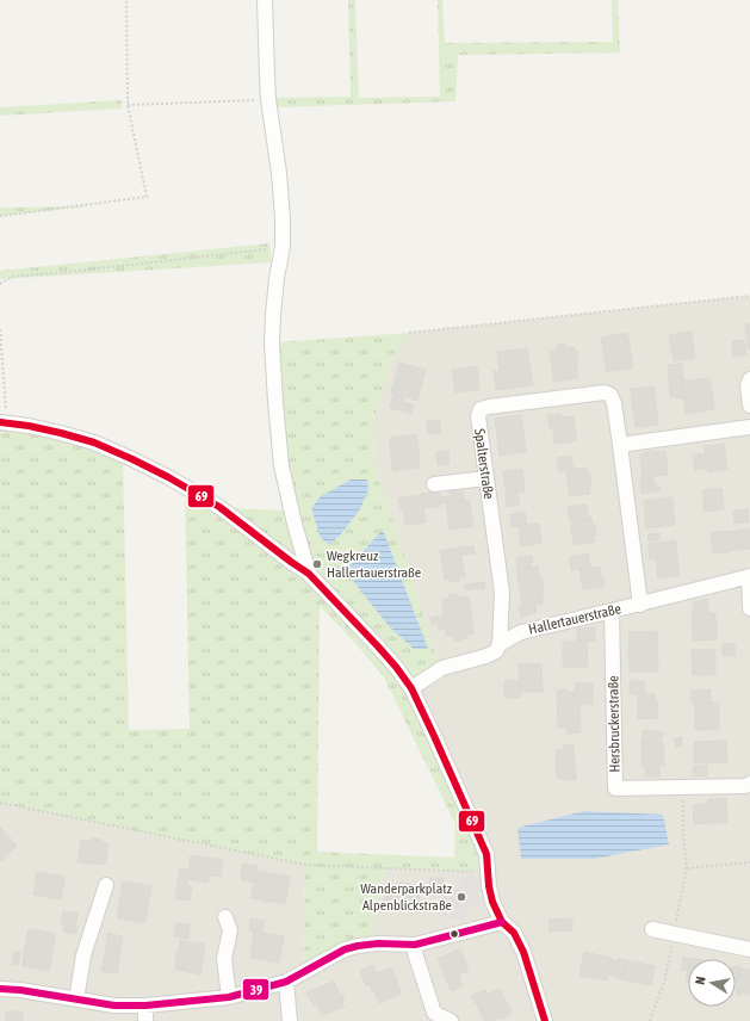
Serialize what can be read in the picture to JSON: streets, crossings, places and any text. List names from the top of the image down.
{
  "streets": {
    "street": ["Spalterstraße", "Hallertauerstraße", "Hersbruckerstraße"]
  },
  "crossings": [
    ["Spalterstraße", "Hallertauerstraße"],
    ["Hallertauerstraße", "Hersbruckerstraße"]
  ],
  "places": ["Wegkreuz Hallertauerstraße", "Wanderparkplatz Alpenblickstraße"],
  "lines": ["transit line 69", "transit line 39"],
  "north": "left"
}
